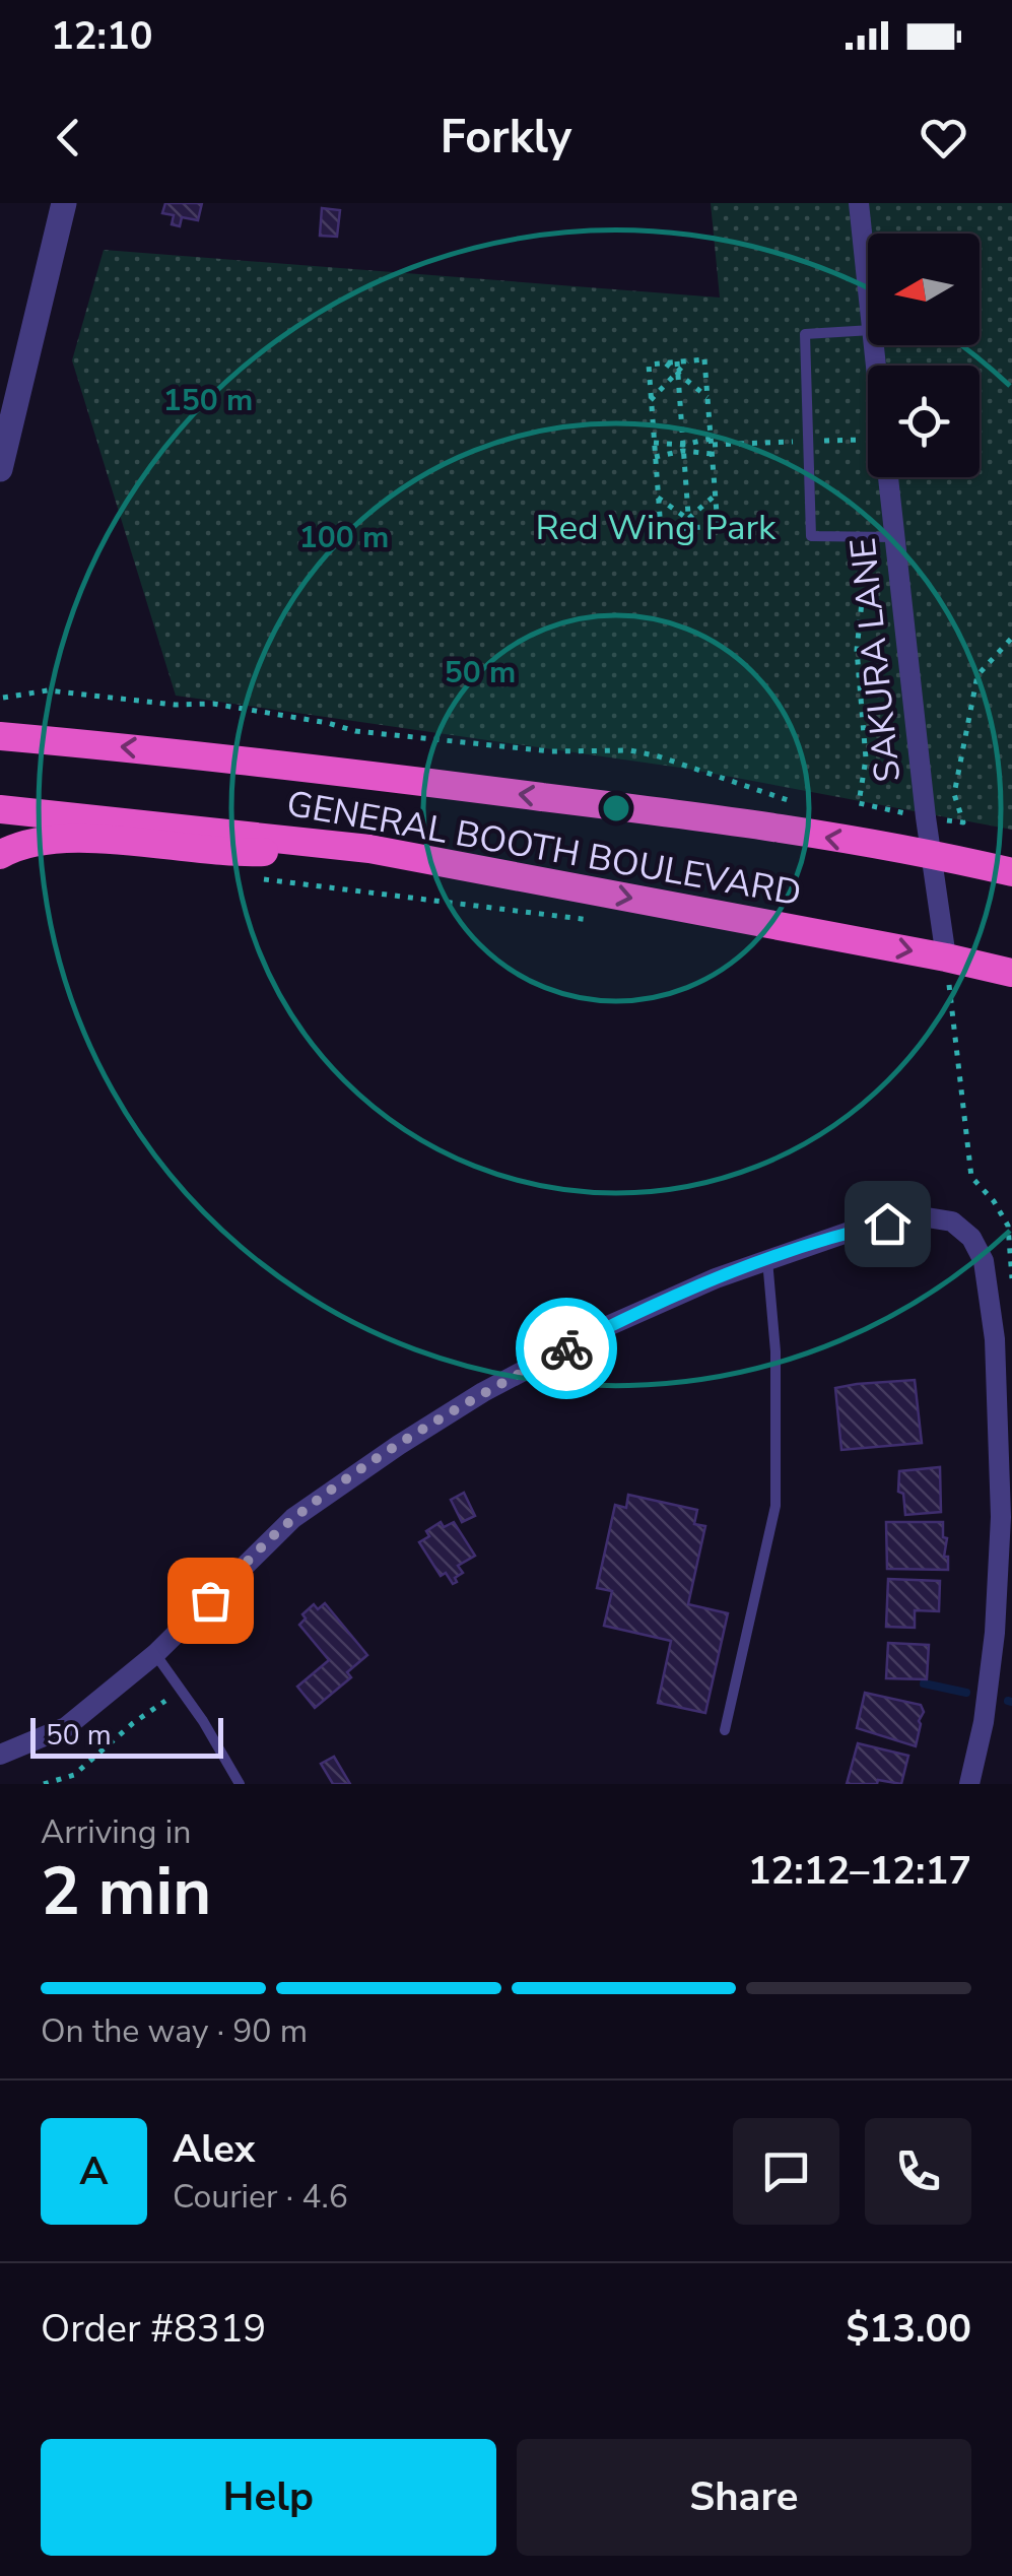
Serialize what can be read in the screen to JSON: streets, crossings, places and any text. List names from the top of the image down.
{
  "streets": {
    "highway": ["GENERAL BOOTH BOULEVARD"],
    "street": ["SAKURA LANE"]
  },
  "crossings": [
    ["SAKURA LANE", "GENERAL BOOTH BOULEVARD"]
  ],
  "parks": ["Red Wing Park"],
  "scale_bar": "50 m",
  "north": "left",
  "page": {
    "status": "12:10",
    "header": "Forkly",
    "scale": "50 m",
    "heading": ["2 min", "Arriving in", "12:12–12:17"],
    "panel": [
      "Alex",
      "Courier · 4.6",
      "Order #8319",
      "$13.00"
    ],
    "bar": "On the way · 90 m",
    "round": "A",
    "buttons": ["Help", "Share"]
  },
  "rings": ["150 m", "100 m", "50 m"]
}
